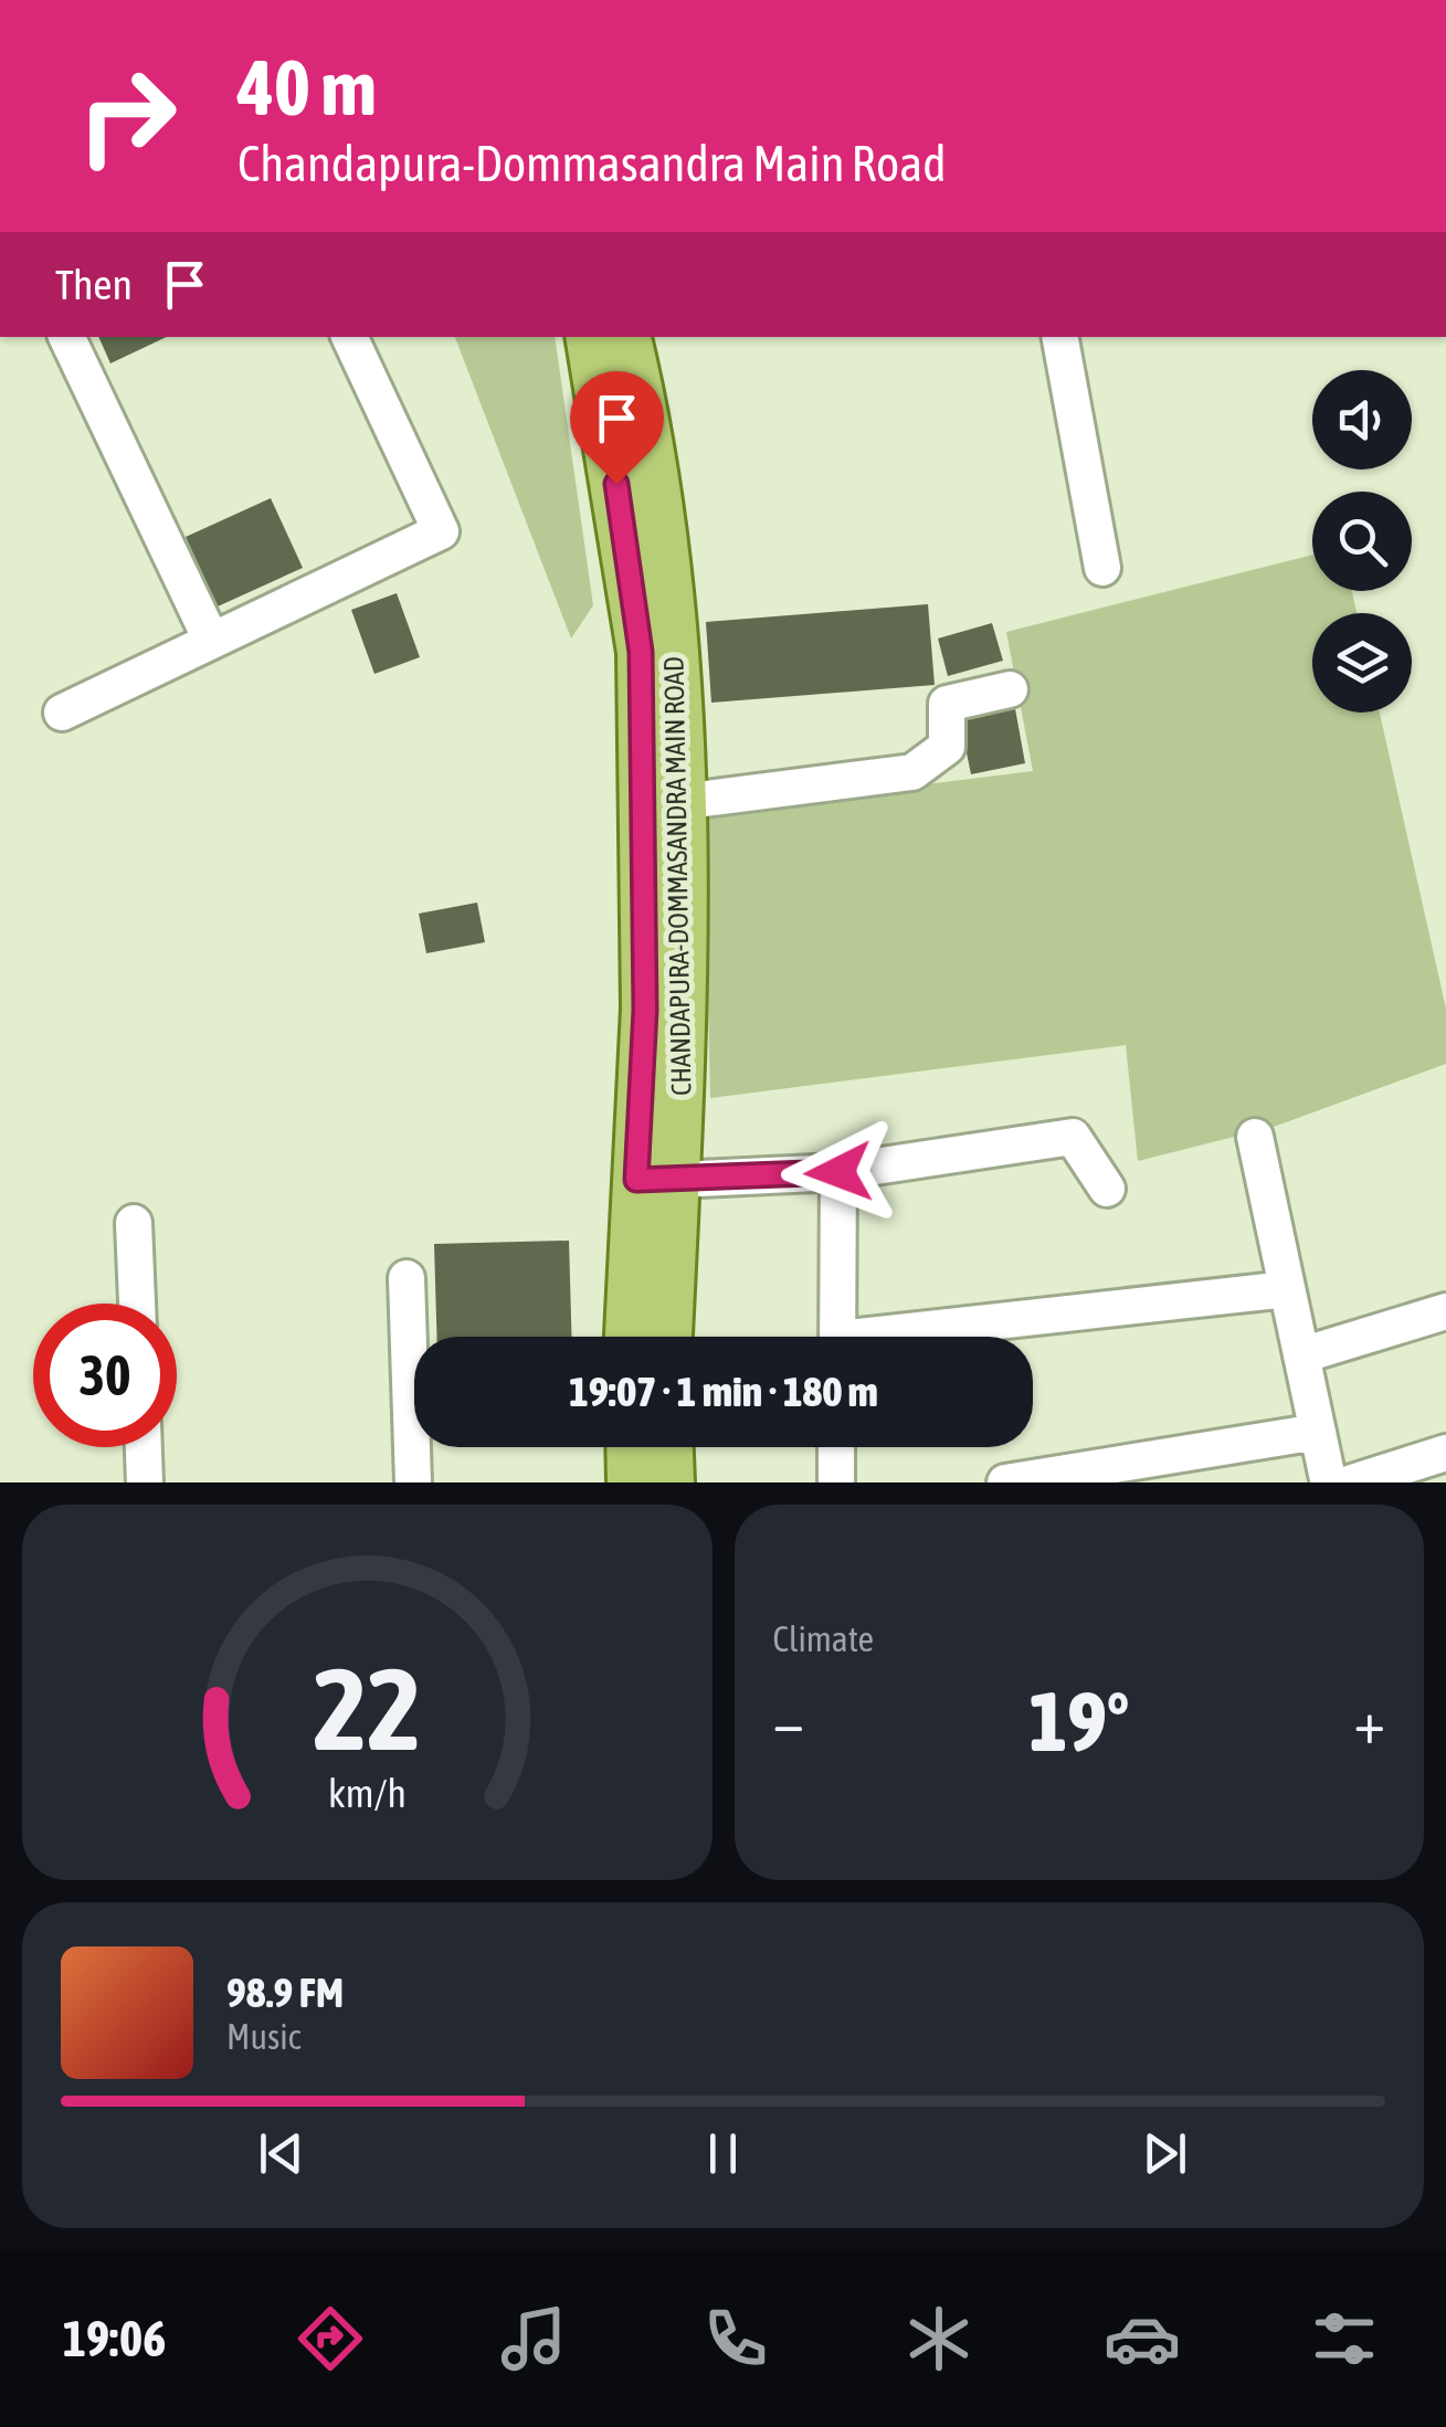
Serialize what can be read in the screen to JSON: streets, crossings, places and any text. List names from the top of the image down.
{
  "streets": {
    "main road": ["CHANDAPURA-DOMMASANDRA MAIN ROAD"]
  },
  "page": {
    "turn": ["40 m", "Chandapura-Dommasandra Main Road"],
    "then": "Then",
    "limit": "30",
    "trip": "19:07 · 1 min · 180 m",
    "tile": "Climate",
    "heat": ["−", "19°", "+"],
    "song": ["98.9 FM", "Music"],
    "tabs": "19:06",
    "gauge": ["22", "km/h"]
  }
}
